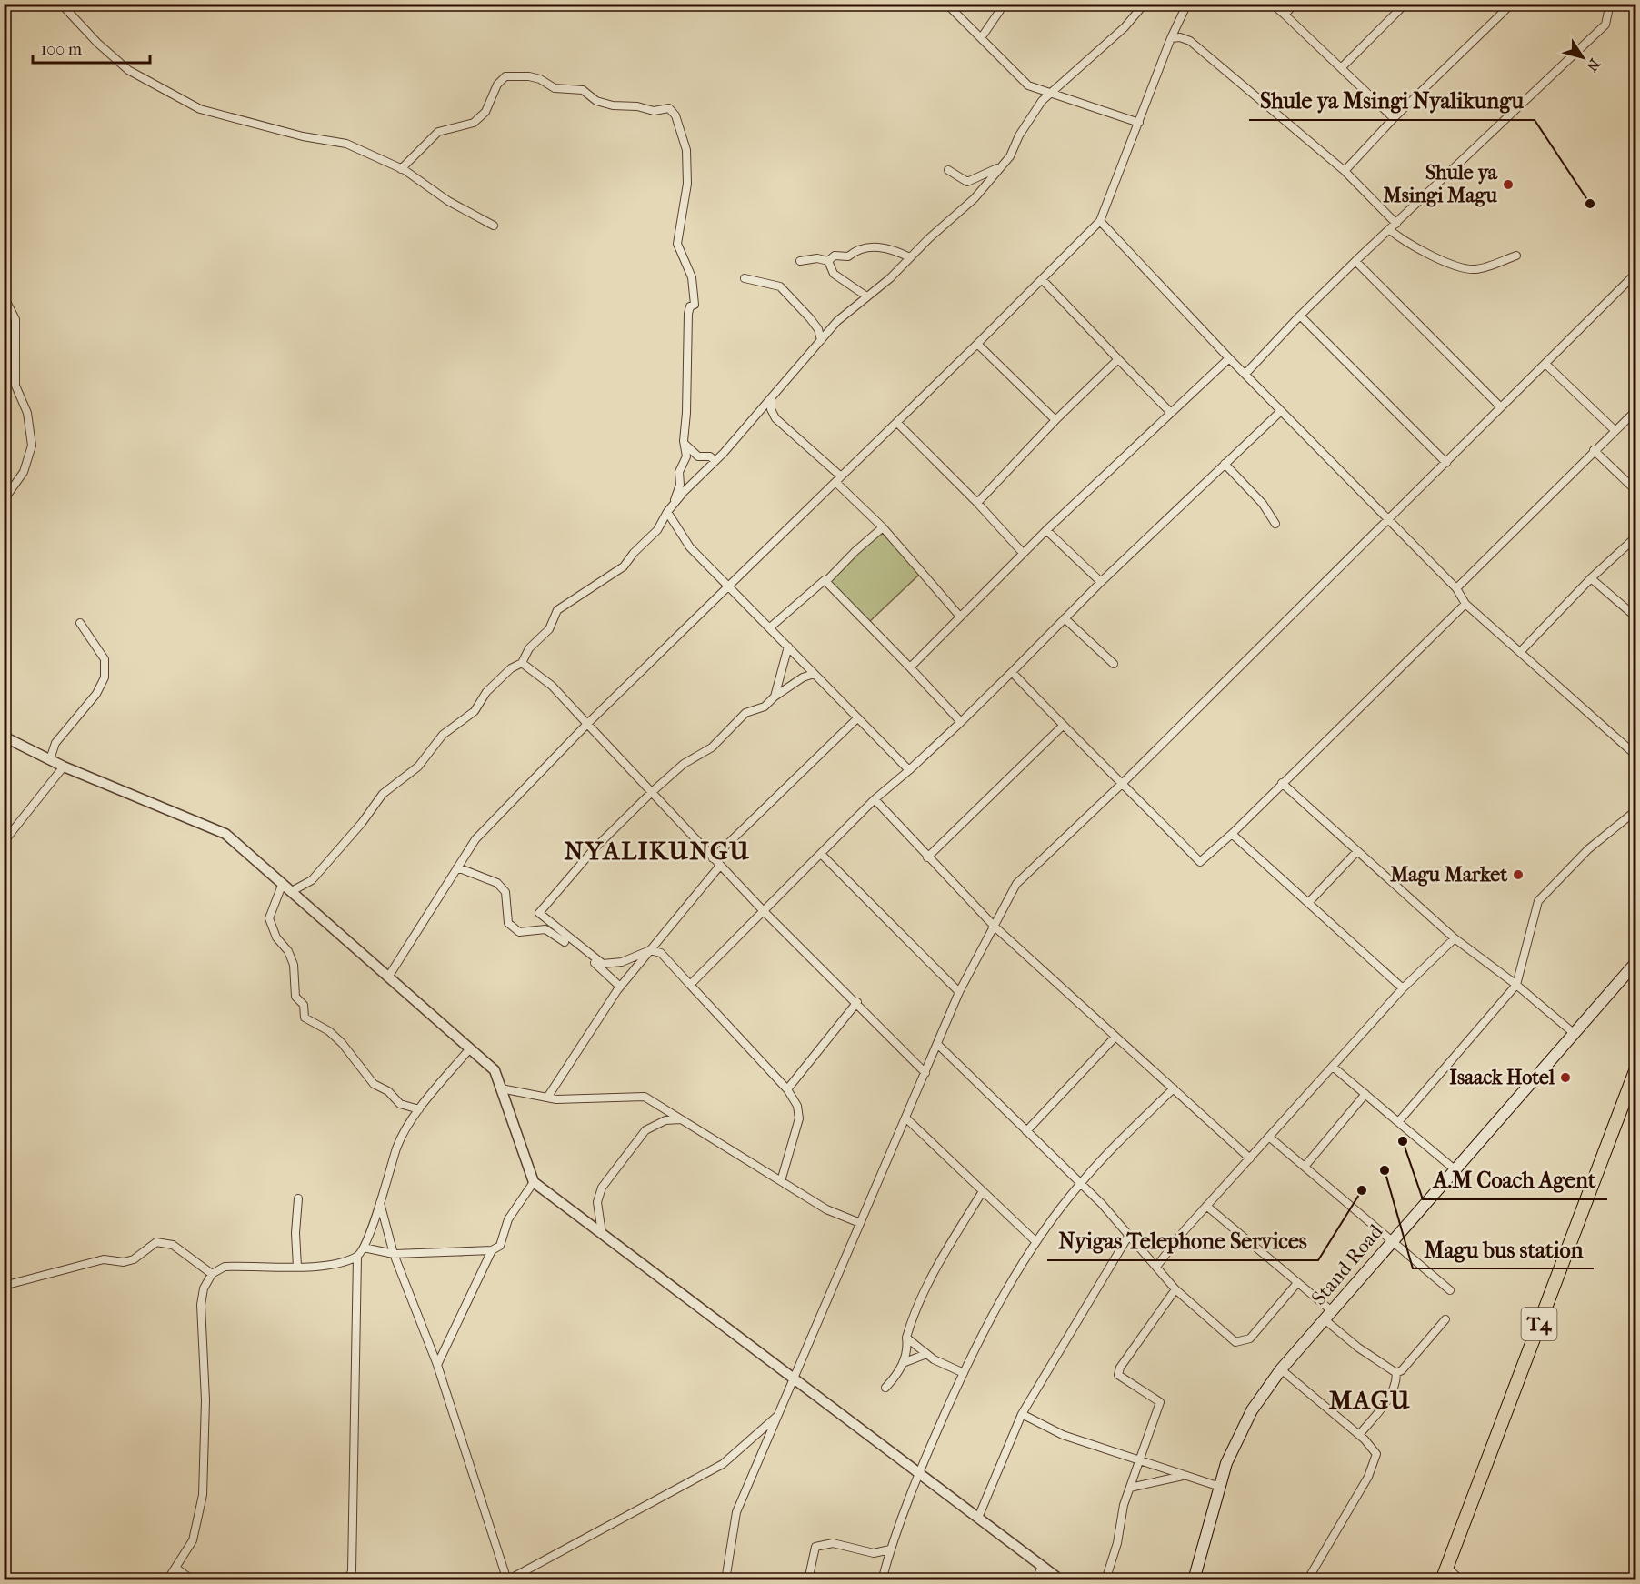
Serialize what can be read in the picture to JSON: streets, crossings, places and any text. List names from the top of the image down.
{
  "streets": {
    "highway": ["T4"],
    "main road": ["Stand Road"]
  },
  "districts": ["NYALIKUNGU", "MAGU"],
  "places": [
    "Shule ya Msingi Magu",
    "Shule ya Msingi Nyalikungu",
    "Magu Market",
    "Isaack Hotel",
    "A.M Coach Agent",
    "Magu bus station",
    "Nyigas Telephone Services"
  ],
  "scale_bar": "100 m",
  "north": "bottom right"
}
